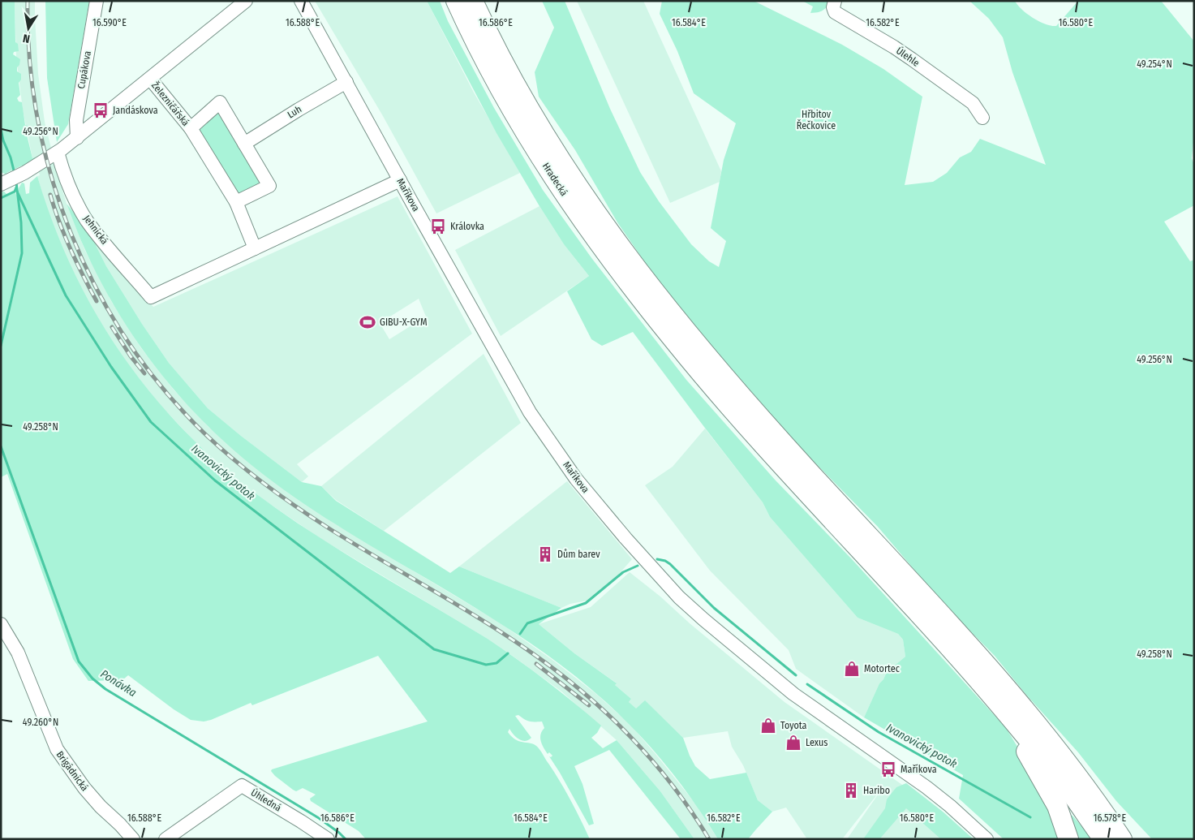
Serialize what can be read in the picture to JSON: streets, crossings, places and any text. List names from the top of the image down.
{
  "streets": {
    "highway": ["Hradecká"],
    "street": [
      "Úlehle",
      "Cupákova",
      "Železničářská",
      "Luh",
      "Maříkova",
      "Jehnická",
      "Brigádnická",
      "Úhledná"
    ]
  },
  "crossings": [
    ["Luh", "Maříkova"]
  ],
  "water": ["Ivanovický potok", "Ponávka"],
  "parks": ["Hřbitov Řečkovice"],
  "places": {
    "bus stop": ["Jandáskova", "Královka", "Maříkova"],
    "sports": ["GIBU-X-GYM"],
    "building": ["Dům barev", "Haribo"],
    "shop": ["Motortec", "Toyota", "Lexus"]
  },
  "north": "bottom",
  "coordinates": [
    "16.588°E",
    "16.586°E",
    "16.584°E",
    "16.582°E",
    "16.580°E",
    "16.590°E",
    "49.254°N",
    "49.256°N",
    "49.258°N",
    "49.260°N",
    "16.578°E"
  ]
}
